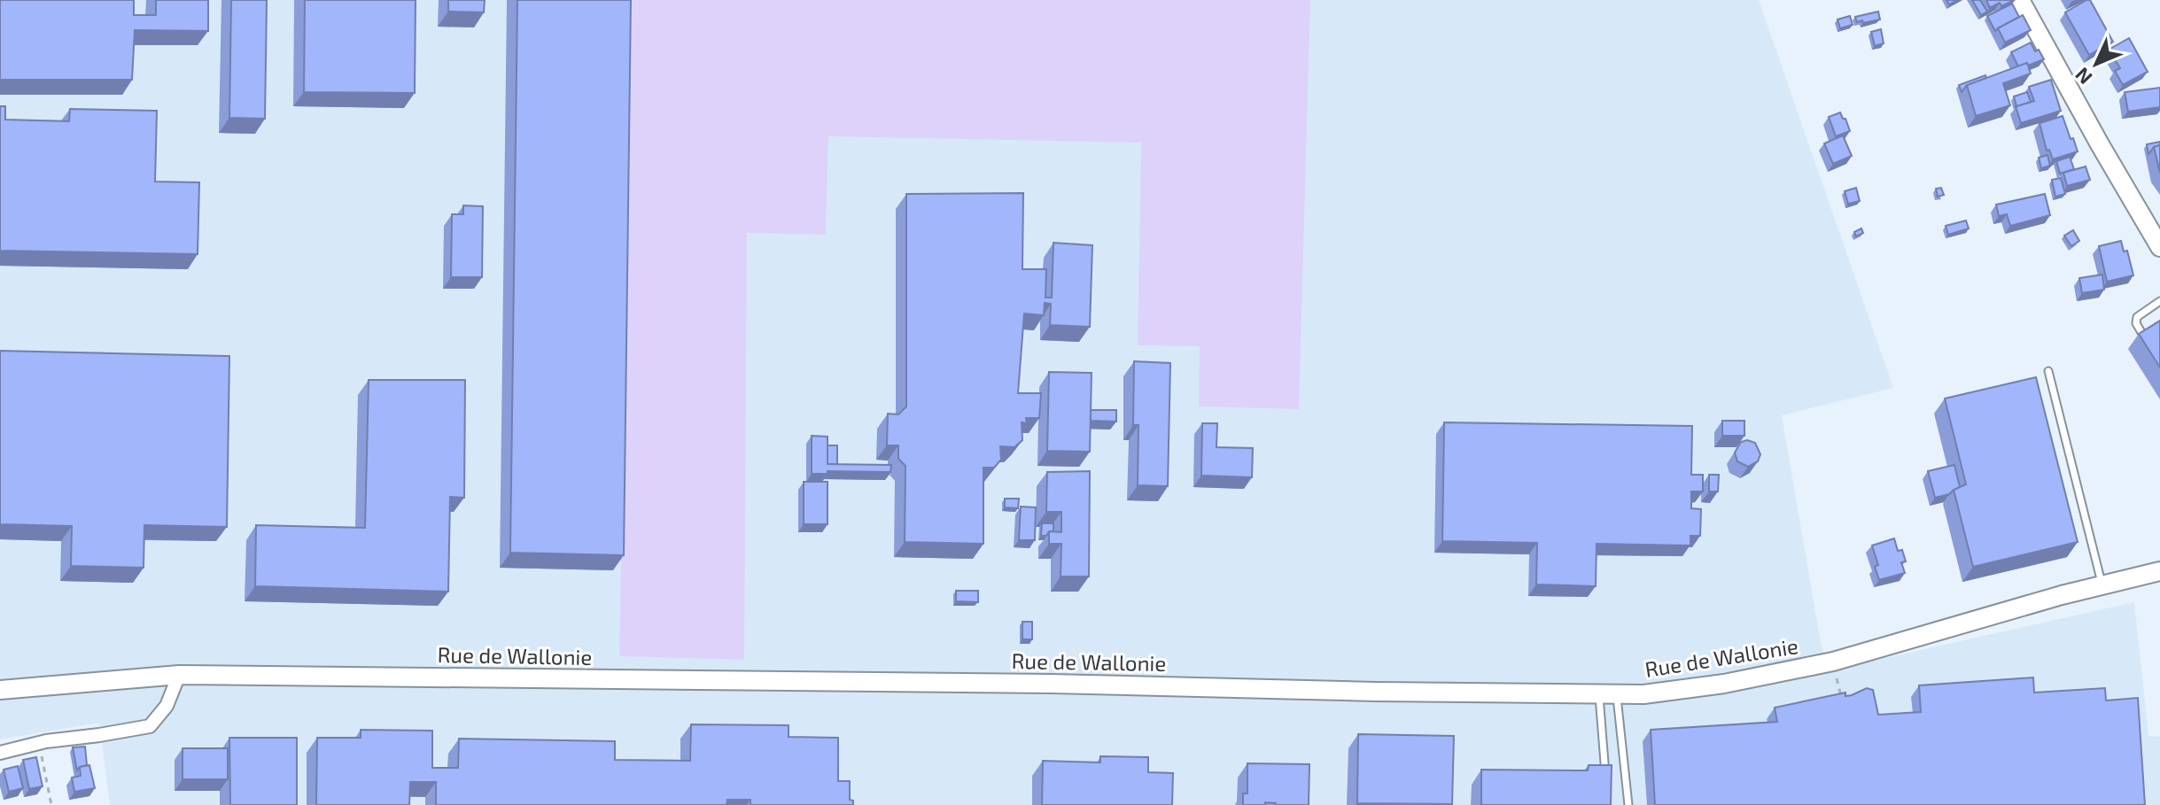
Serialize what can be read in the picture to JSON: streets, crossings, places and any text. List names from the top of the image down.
{
  "streets": {
    "street": ["Rue de Wallonie"]
  },
  "north": "bottom left"
}
